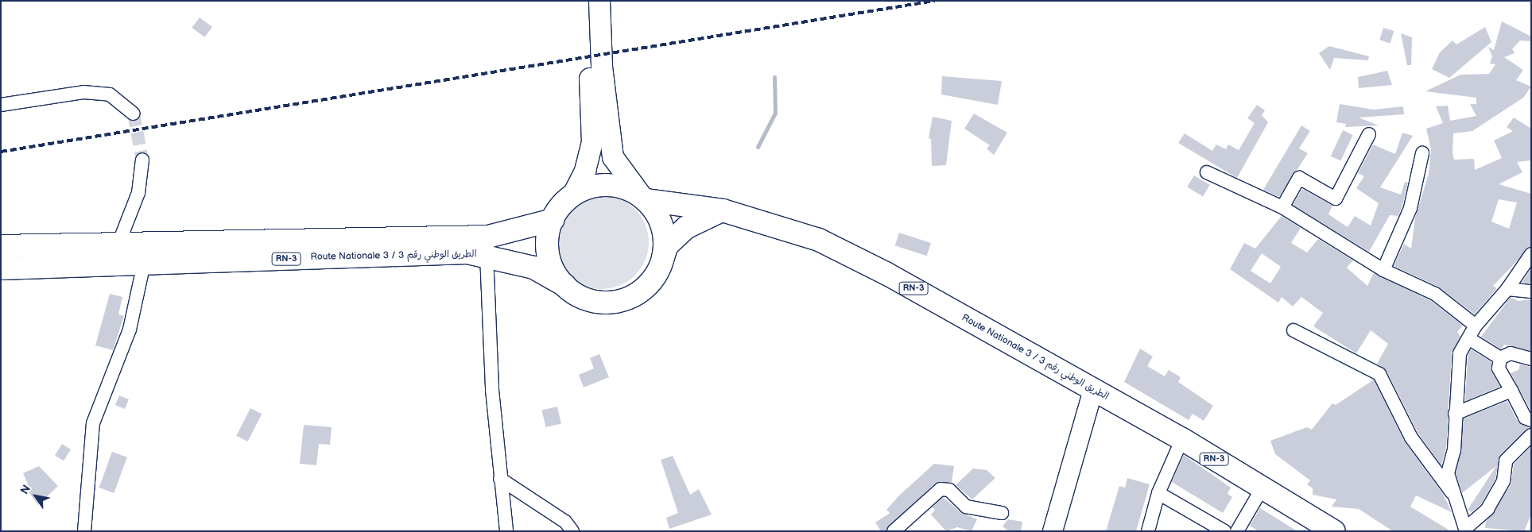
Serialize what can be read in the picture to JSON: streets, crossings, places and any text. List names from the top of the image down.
{
  "streets": {
    "highway": ["Route Nationale 3 / الطريق الوطني رقم 3", "RN-3"]
  },
  "crossings": [
    ["Route Nationale 3 / الطريق الوطني رقم 3", "RN-3"]
  ],
  "north": "top left"
}
